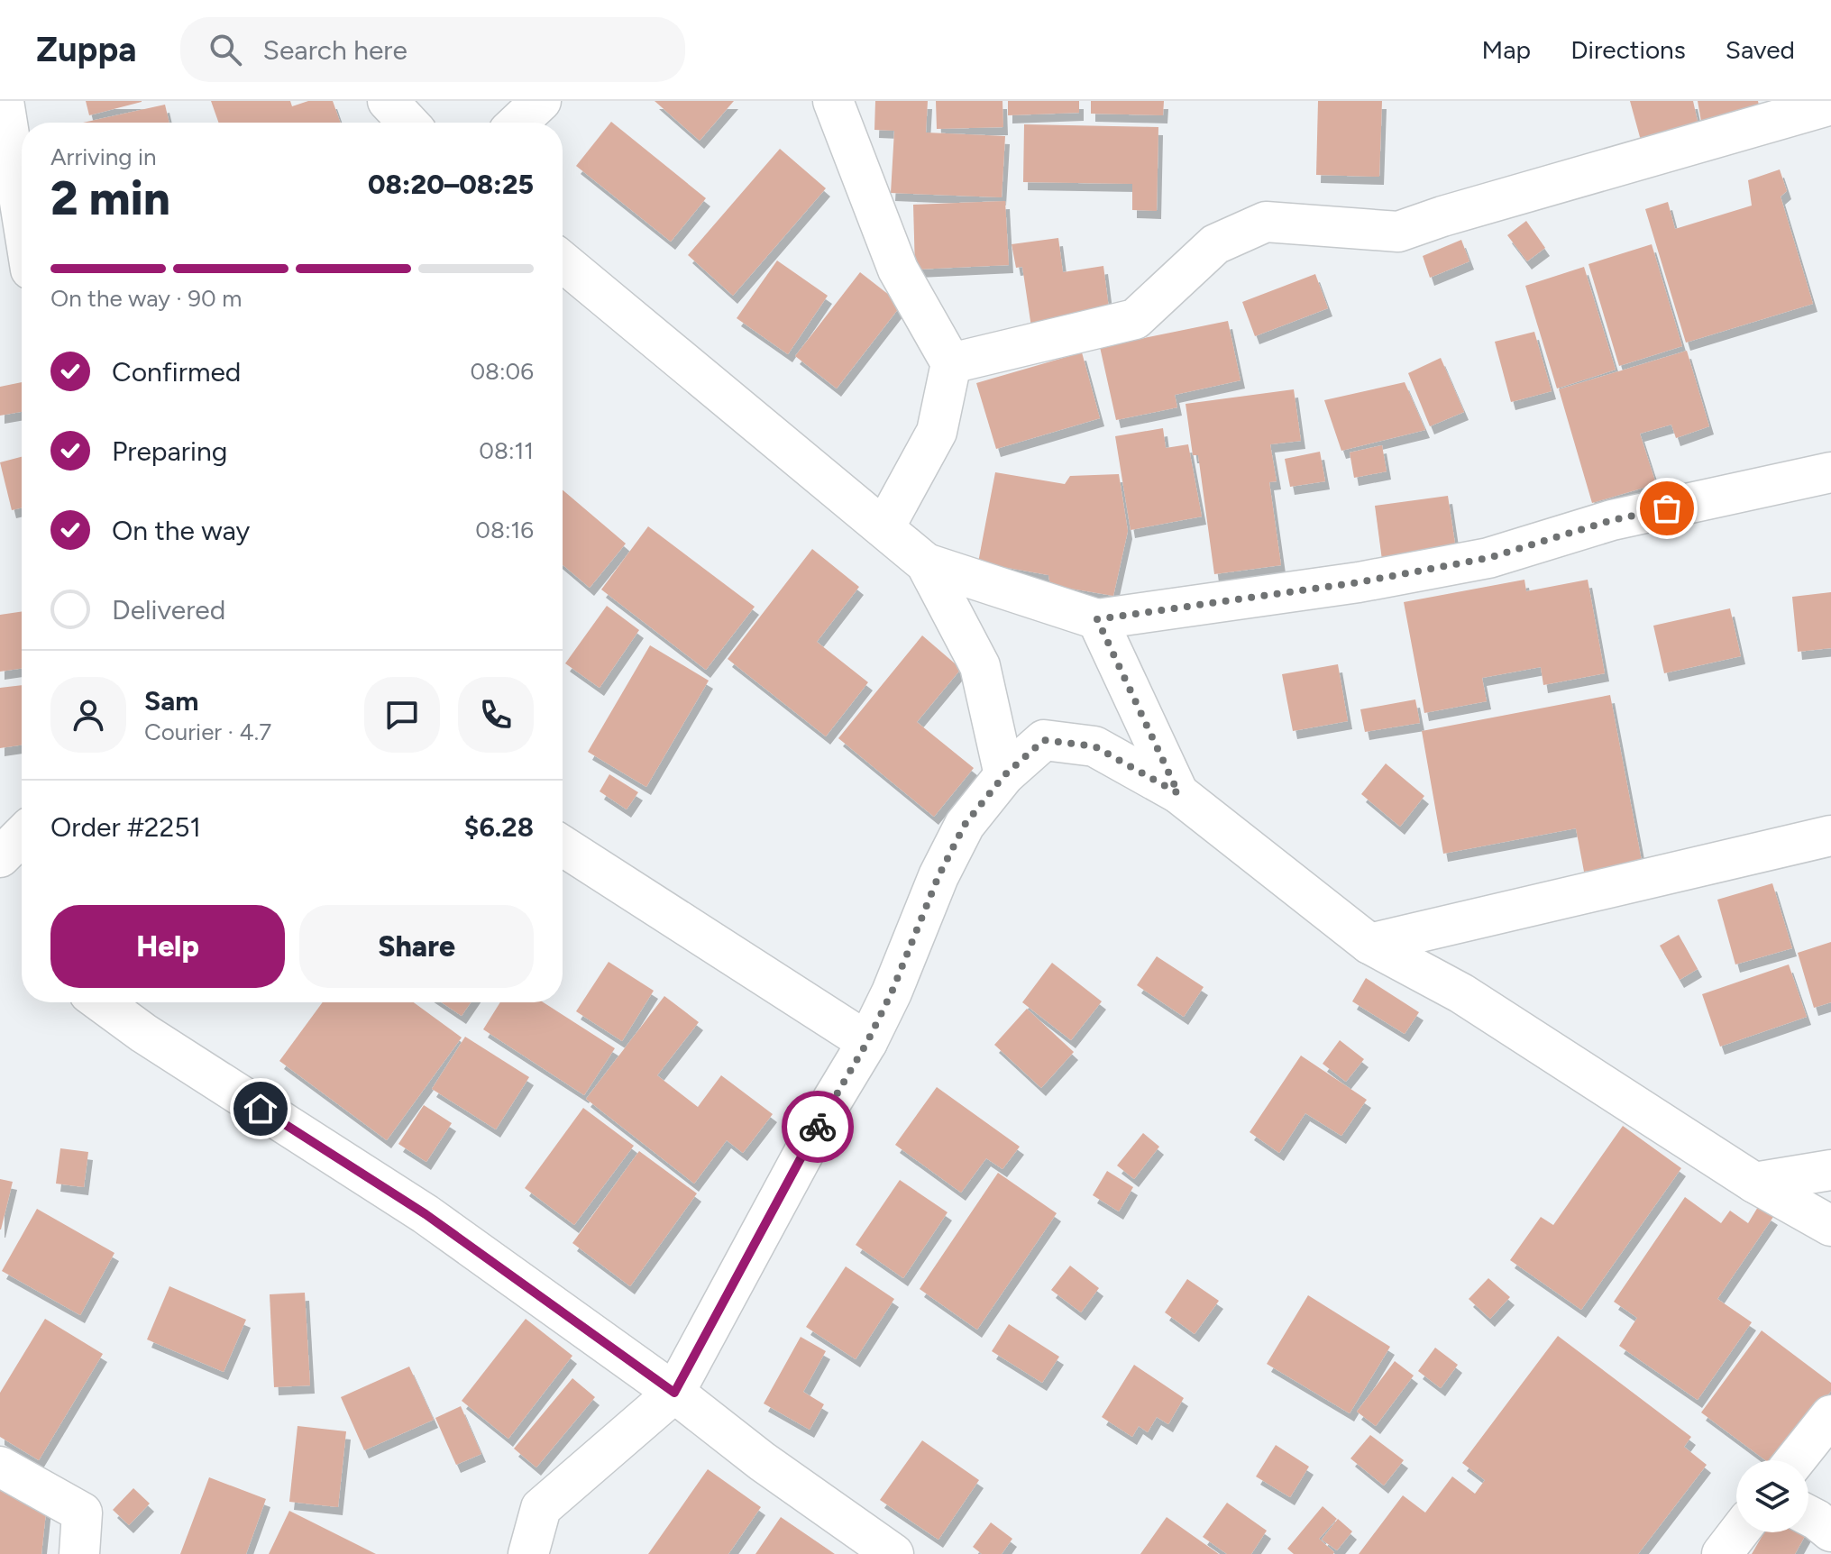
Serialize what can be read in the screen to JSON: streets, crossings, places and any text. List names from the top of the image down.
{
  "page": {
    "header": "Zuppa",
    "search": "Search here",
    "nav": ["Map", "Directions", "Saved"],
    "heading": ["2 min", "Arriving in", "08:20–08:25"],
    "panel": [
      "Sam",
      "Courier · 4.7",
      "Order #2251",
      "$6.28"
    ],
    "bar": "On the way · 90 m",
    "list": [
      ["Confirmed", "08:06"],
      ["Preparing", "08:11"],
      ["On the way", "08:16"],
      "Delivered"
    ],
    "buttons": ["Help", "Share"]
  }
}
